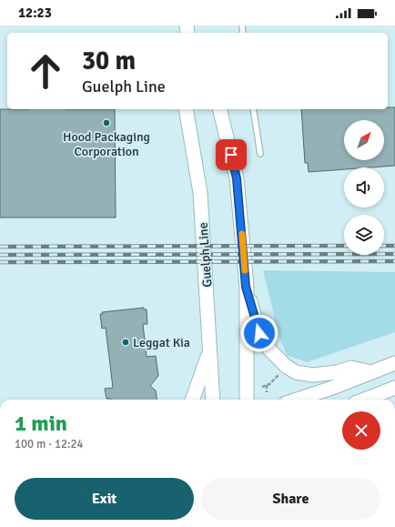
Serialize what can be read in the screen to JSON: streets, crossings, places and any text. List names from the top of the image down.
{
  "streets": {
    "main road": ["Guelph Line"]
  },
  "places": ["Hood Packaging Corporation", "Leggat Kia"],
  "north": "top right",
  "page": {
    "status": "12:23",
    "turn": ["30 m", "Guelph Line"],
    "heading": ["1 min", "100 m · 12:24"],
    "buttons": ["Exit", "Share"]
  }
}
